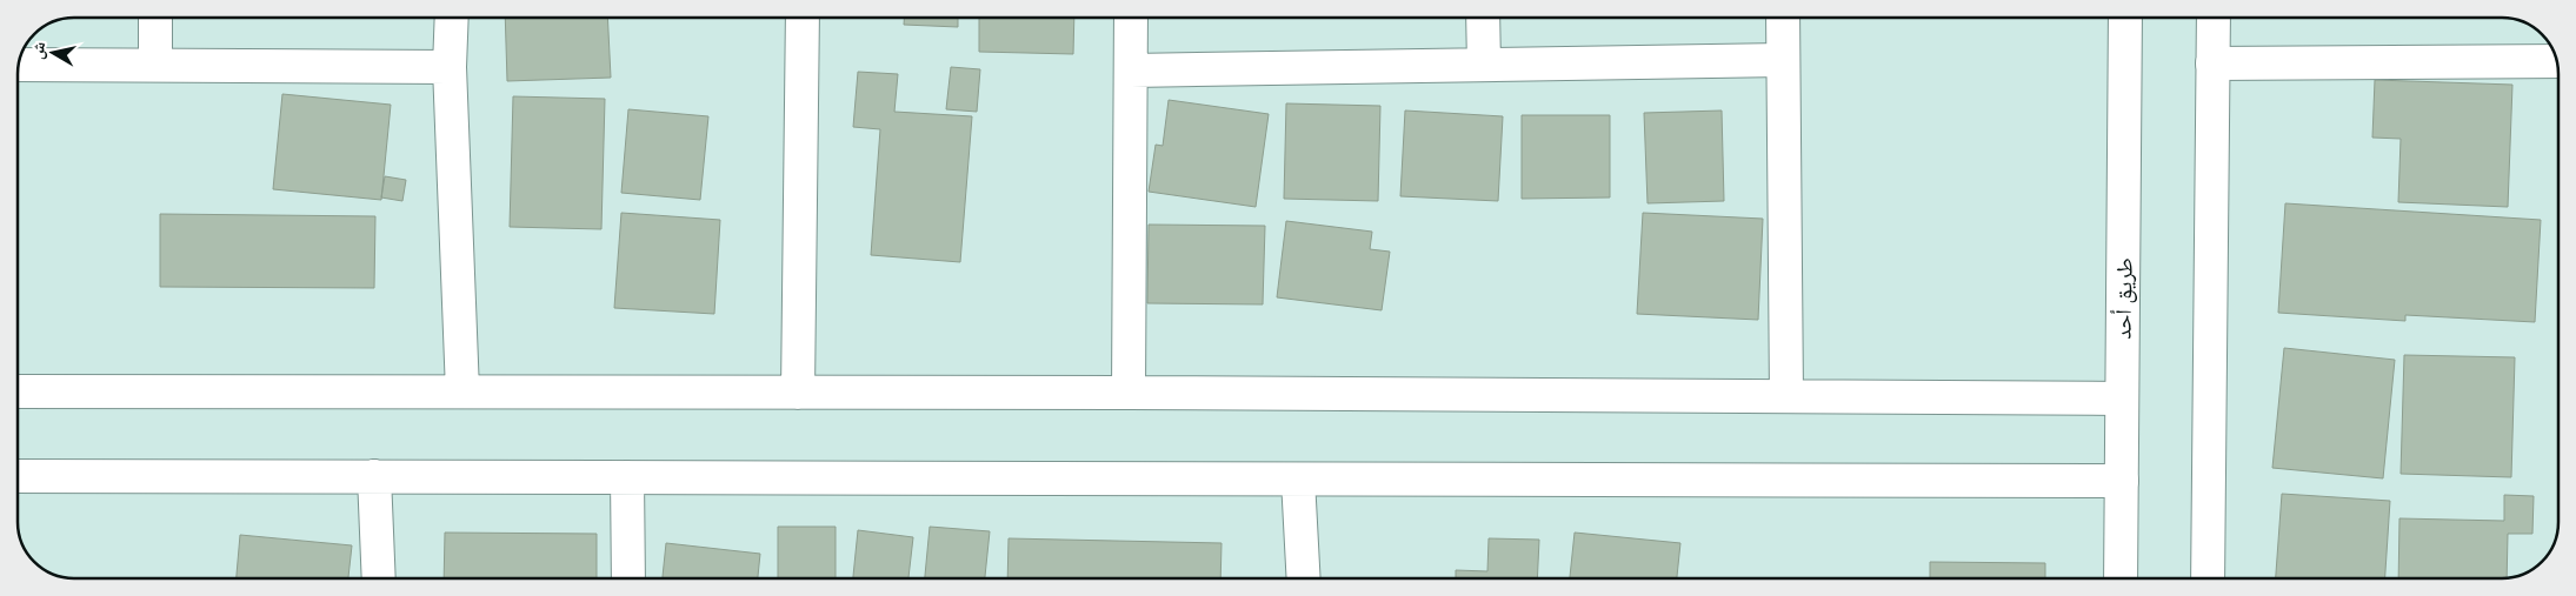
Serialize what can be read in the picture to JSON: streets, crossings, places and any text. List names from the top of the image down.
{
  "streets": {
    "street": ["طريق أحد"]
  },
  "north": "left"
}
